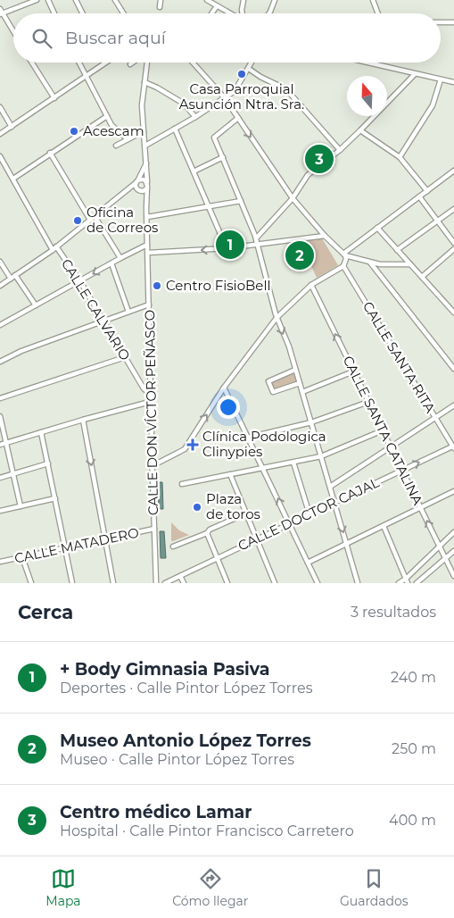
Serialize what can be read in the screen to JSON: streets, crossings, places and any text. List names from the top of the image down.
{
  "streets": {
    "street": [
      "CALLE CALVARIO",
      "CALLE SANTA RITA",
      "CALLE DON VÍCTOR PEÑASCO",
      "CALLE SANTA CATALINA",
      "CALLE DOCTOR CAJAL",
      "CALLE MATADERO"
    ]
  },
  "crossings": [
    ["CALLE CALVARIO", "CALLE DON VÍCTOR PEÑASCO"],
    ["CALLE SANTA RITA", "CALLE DOCTOR CAJAL"],
    ["CALLE DON VÍCTOR PEÑASCO", "CALLE MATADERO"],
    ["CALLE SANTA CATALINA", "CALLE DOCTOR CAJAL"]
  ],
  "one_way": ["CALLE SANTA CATALINA"],
  "places": {
    "other": [
      "Casa Parroquial Asunción Ntra. Sra.",
      "Acescam",
      "Oficina de Correos",
      "Centro FisioBell",
      "Plaza de toros"
    ],
    "health": ["Clínica Podologica Clinypies"]
  },
  "north": "top",
  "page": {
    "search": "Buscar aquí",
    "pins": ["3", "1", "2"],
    "heading": ["Cerca", "3 resultados"],
    "list": [
      {
        "mark": "1",
        "name": "+ Body Gimnasia Pasiva",
        "note": "Deportes · Calle Pintor López Torres",
        "value": "240 m"
      },
      {
        "mark": "2",
        "name": "Museo Antonio López Torres",
        "note": "Museo · Calle Pintor López Torres",
        "value": "250 m"
      },
      {
        "mark": "3",
        "name": "Centro médico Lamar",
        "note": "Hospital · Calle Pintor Francisco Carretero",
        "value": "400 m"
      }
    ],
    "nav": ["Mapa", "Cómo llegar", "Guardados"]
  }
}
